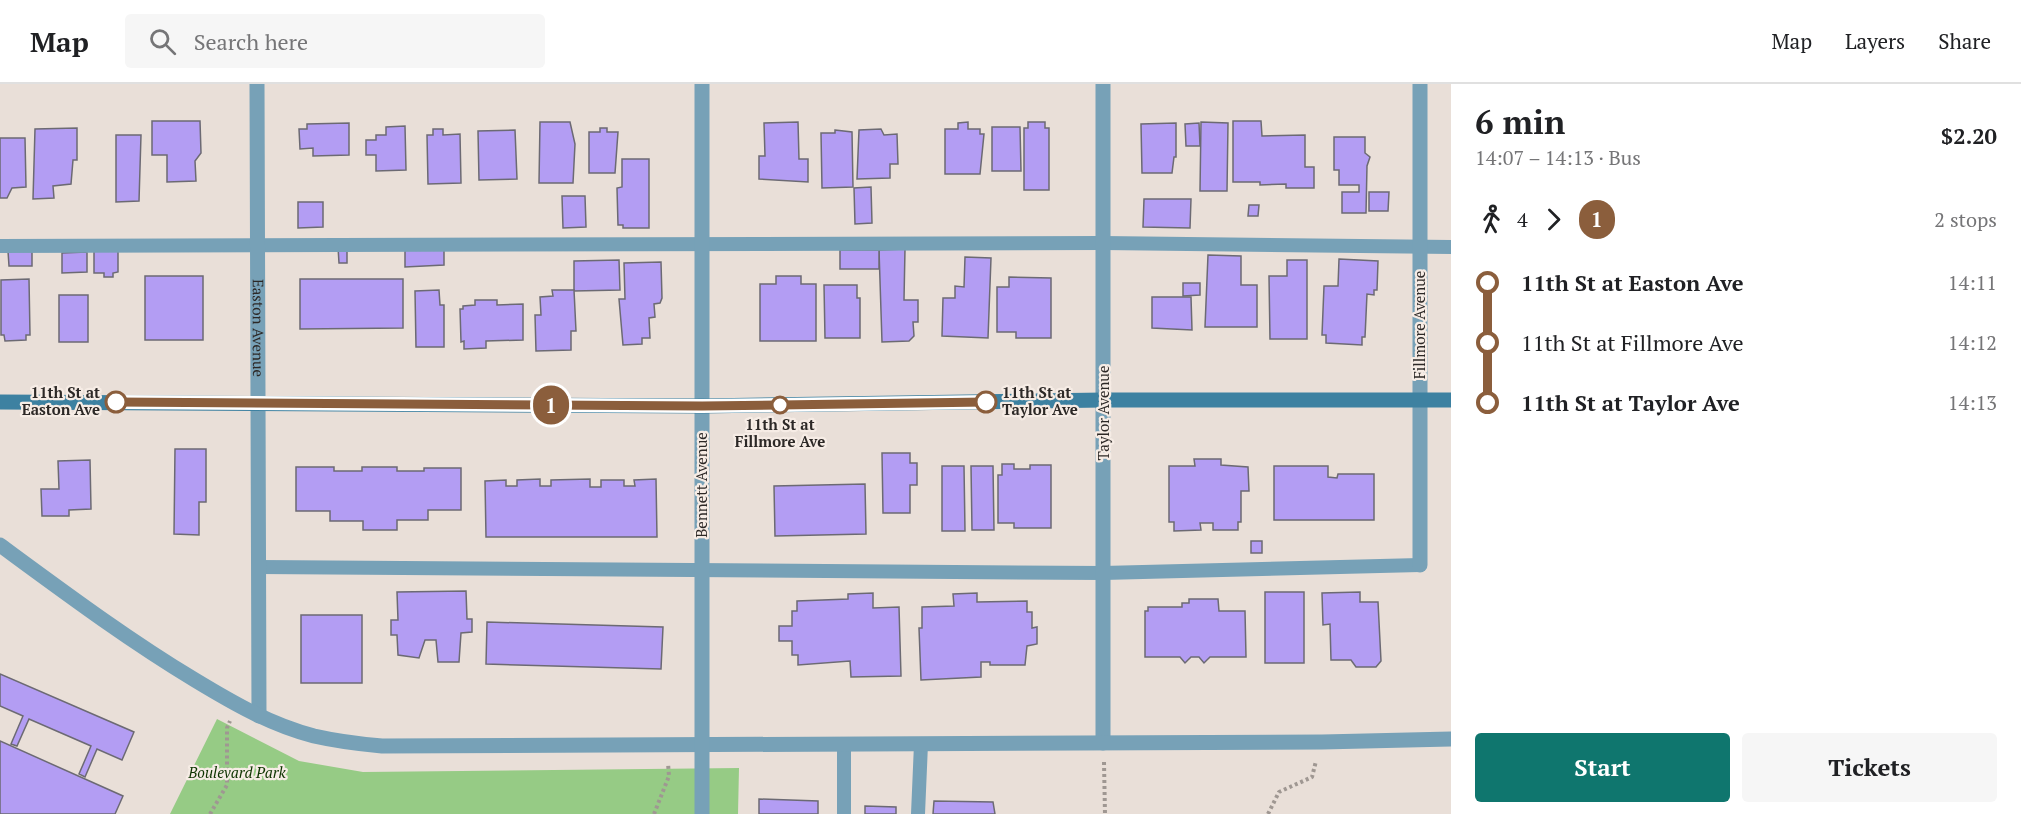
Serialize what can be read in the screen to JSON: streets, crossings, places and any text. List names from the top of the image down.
{
  "streets": {
    "street": [
      "Fillmore Avenue",
      "Easton Avenue",
      "Taylor Avenue",
      "Bennett Avenue"
    ]
  },
  "parks": ["Boulevard Park"],
  "places": ["11th St at Easton Ave", "11th St at Taylor Ave", "11th St at Fillmore Ave"],
  "lines": ["bus line 1"],
  "page": {
    "header": "Map",
    "search": "Search here",
    "nav": ["Map", "Layers", "Share"],
    "on_map": "1",
    "heading": ["6 min", "14:07 – 14:13 · Bus", "$2.20"],
    "legs": ["4", "1", "2 stops"],
    "list": [
      {
        "name": "11th St at Easton Ave",
        "value": "14:11"
      },
      {
        "name": "11th St at Fillmore Ave",
        "value": "14:12"
      },
      {
        "name": "11th St at Taylor Ave",
        "value": "14:13"
      }
    ],
    "buttons": ["Start", "Tickets"]
  }
}
